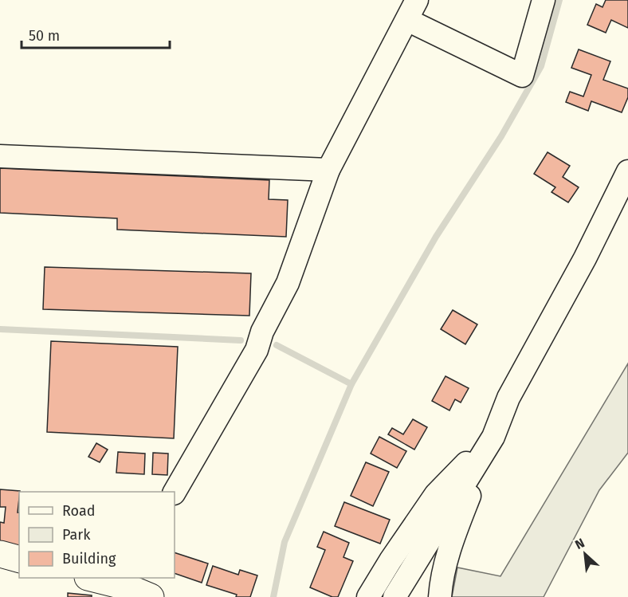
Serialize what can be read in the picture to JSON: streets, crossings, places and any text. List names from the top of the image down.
{
  "legend": ["Road", "Park", "Building"],
  "scale_bar": "50 m",
  "north": "top left"
}
